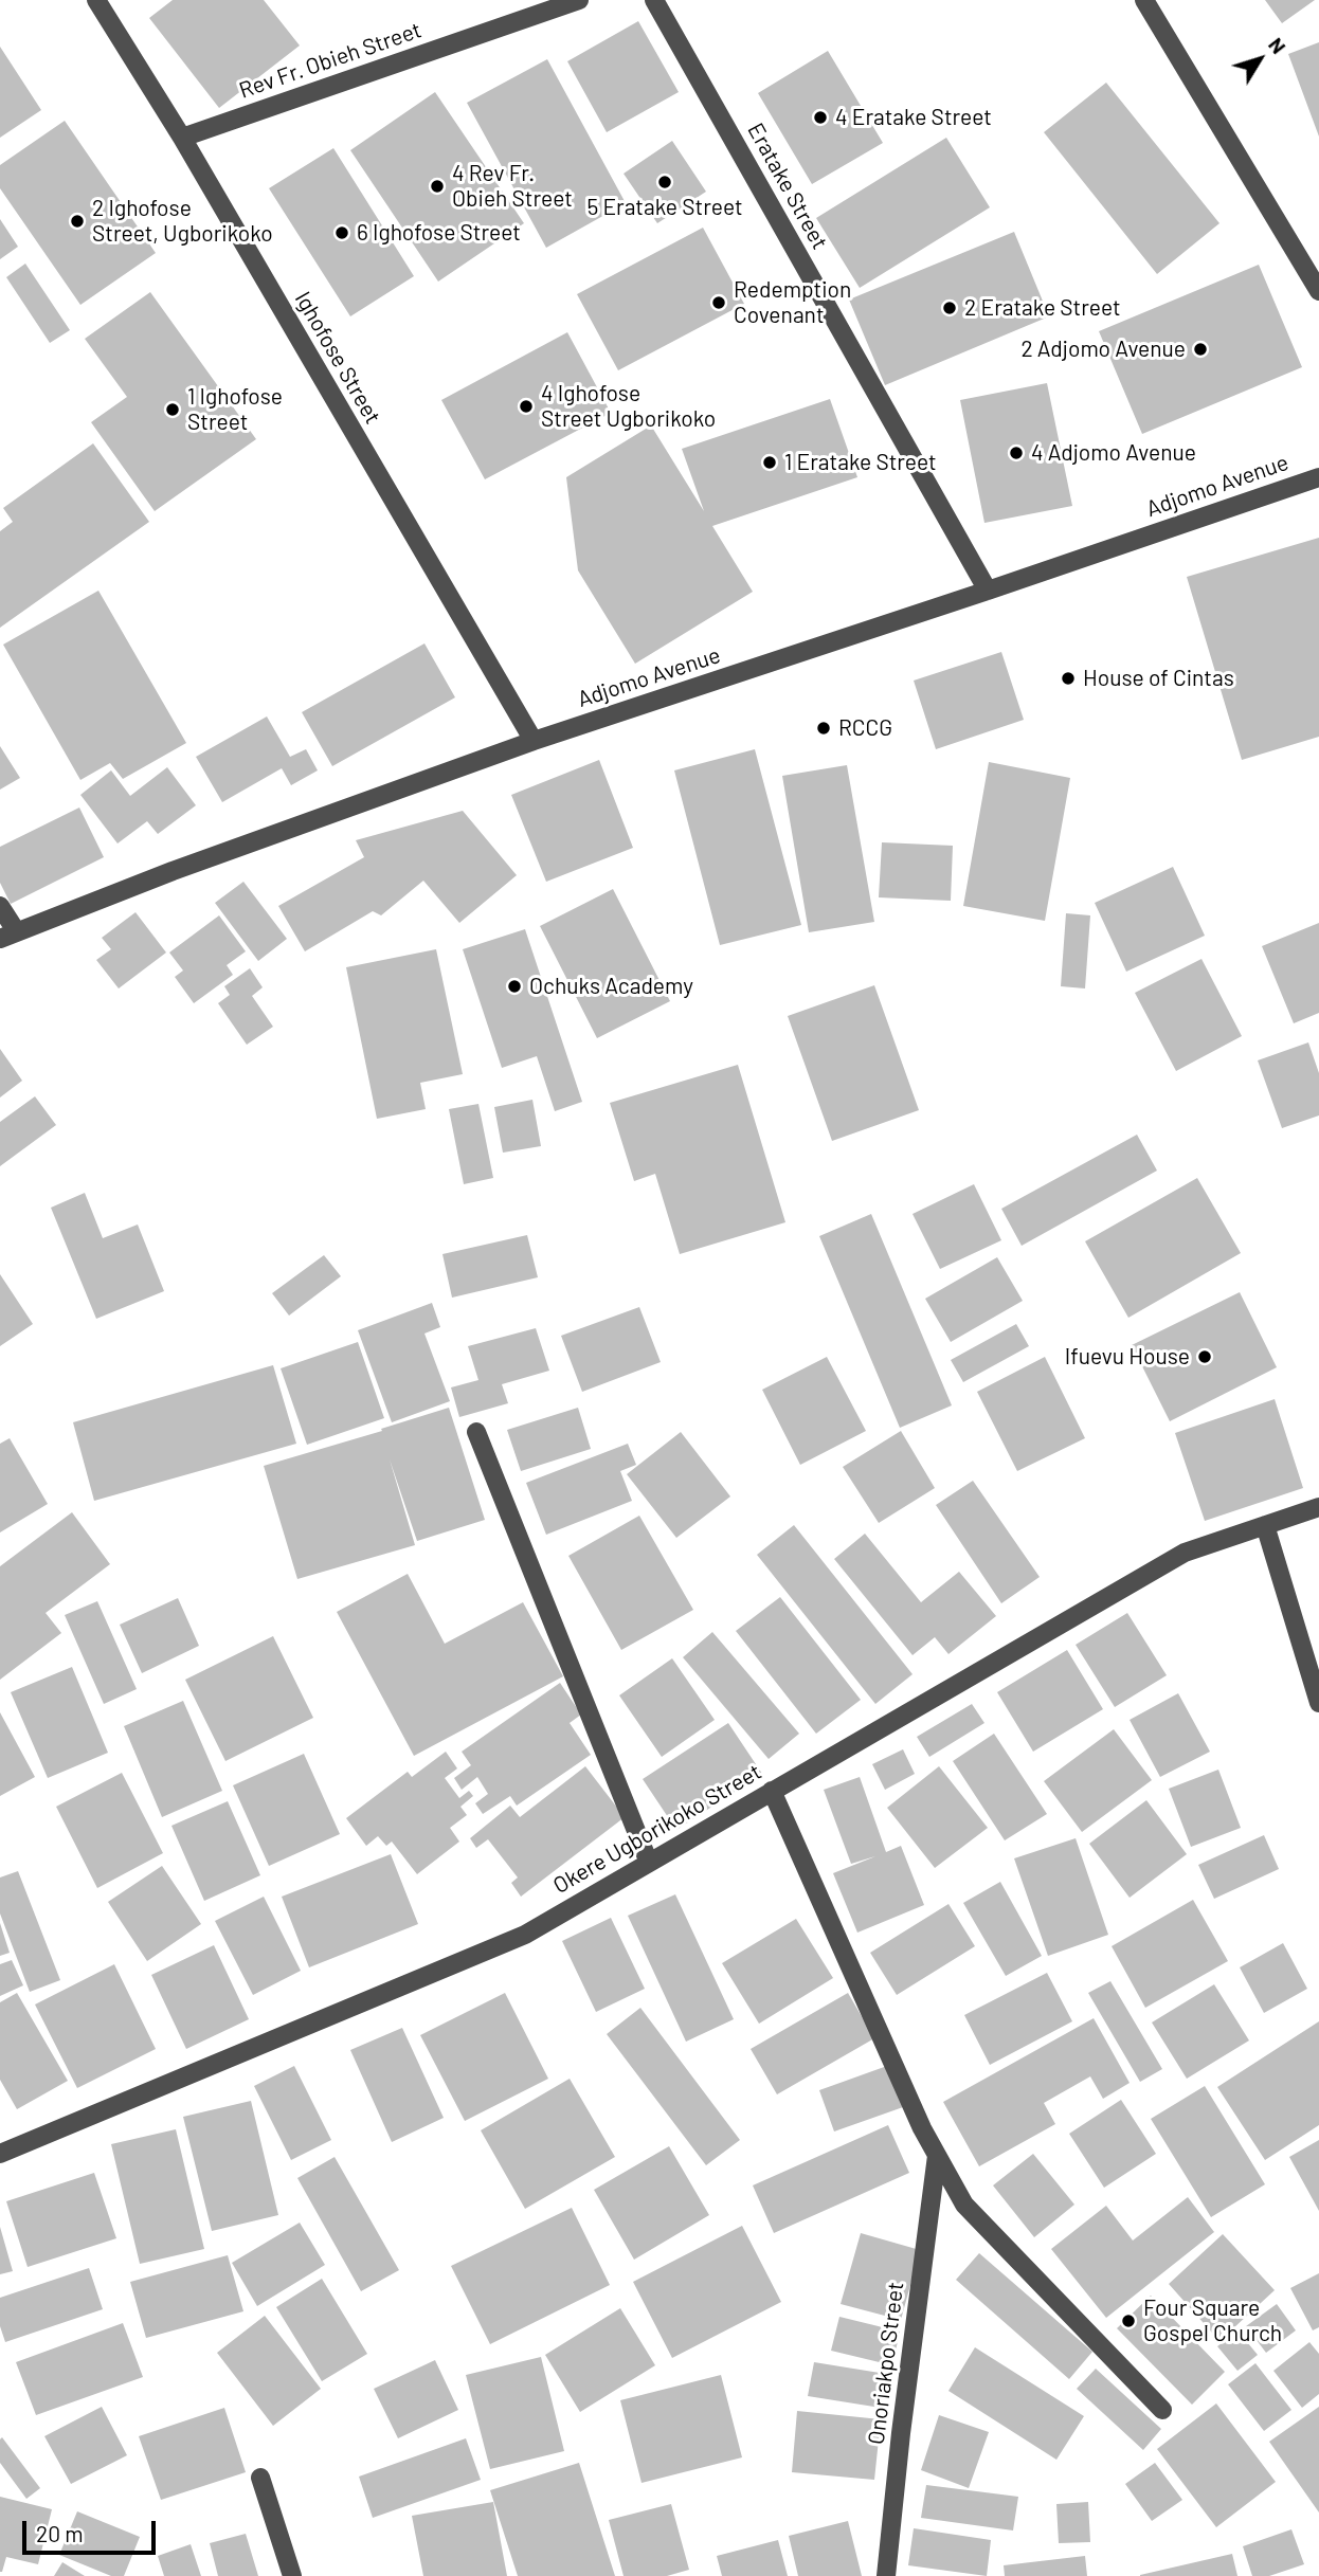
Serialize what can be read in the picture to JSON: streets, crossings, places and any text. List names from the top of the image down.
{
  "streets": {
    "street": [
      "Rev Fr. Obieh Street",
      "Eratake Street",
      "Ighofose Street",
      "Adjomo Avenue",
      "Okere Ugborikoko Street",
      "Onoriakpo Street"
    ]
  },
  "crossings": [
    ["Rev Fr. Obieh Street", "Ighofose Street"],
    ["Eratake Street", "Adjomo Avenue"],
    ["Ighofose Street", "Adjomo Avenue"]
  ],
  "places": [
    "4 Eratake Street",
    "5 Eratake Street",
    "4 Rev Fr. Obieh Street",
    "2 Ighofose Street, Ugborikoko",
    "6 Ighofose Street",
    "Redemption Covenant",
    "2 Eratake Street",
    "2 Adjomo Avenue",
    "4 Ighofose Street Ugborikoko",
    "1 Ighofose Street",
    "4 Adjomo Avenue",
    "1 Eratake Street",
    "House of Cintas",
    "RCCG",
    "Ochuks Academy",
    "Ifuevu House",
    "Four Square Gospel Church"
  ],
  "scale_bar": "20 m",
  "north": "top right"
}
